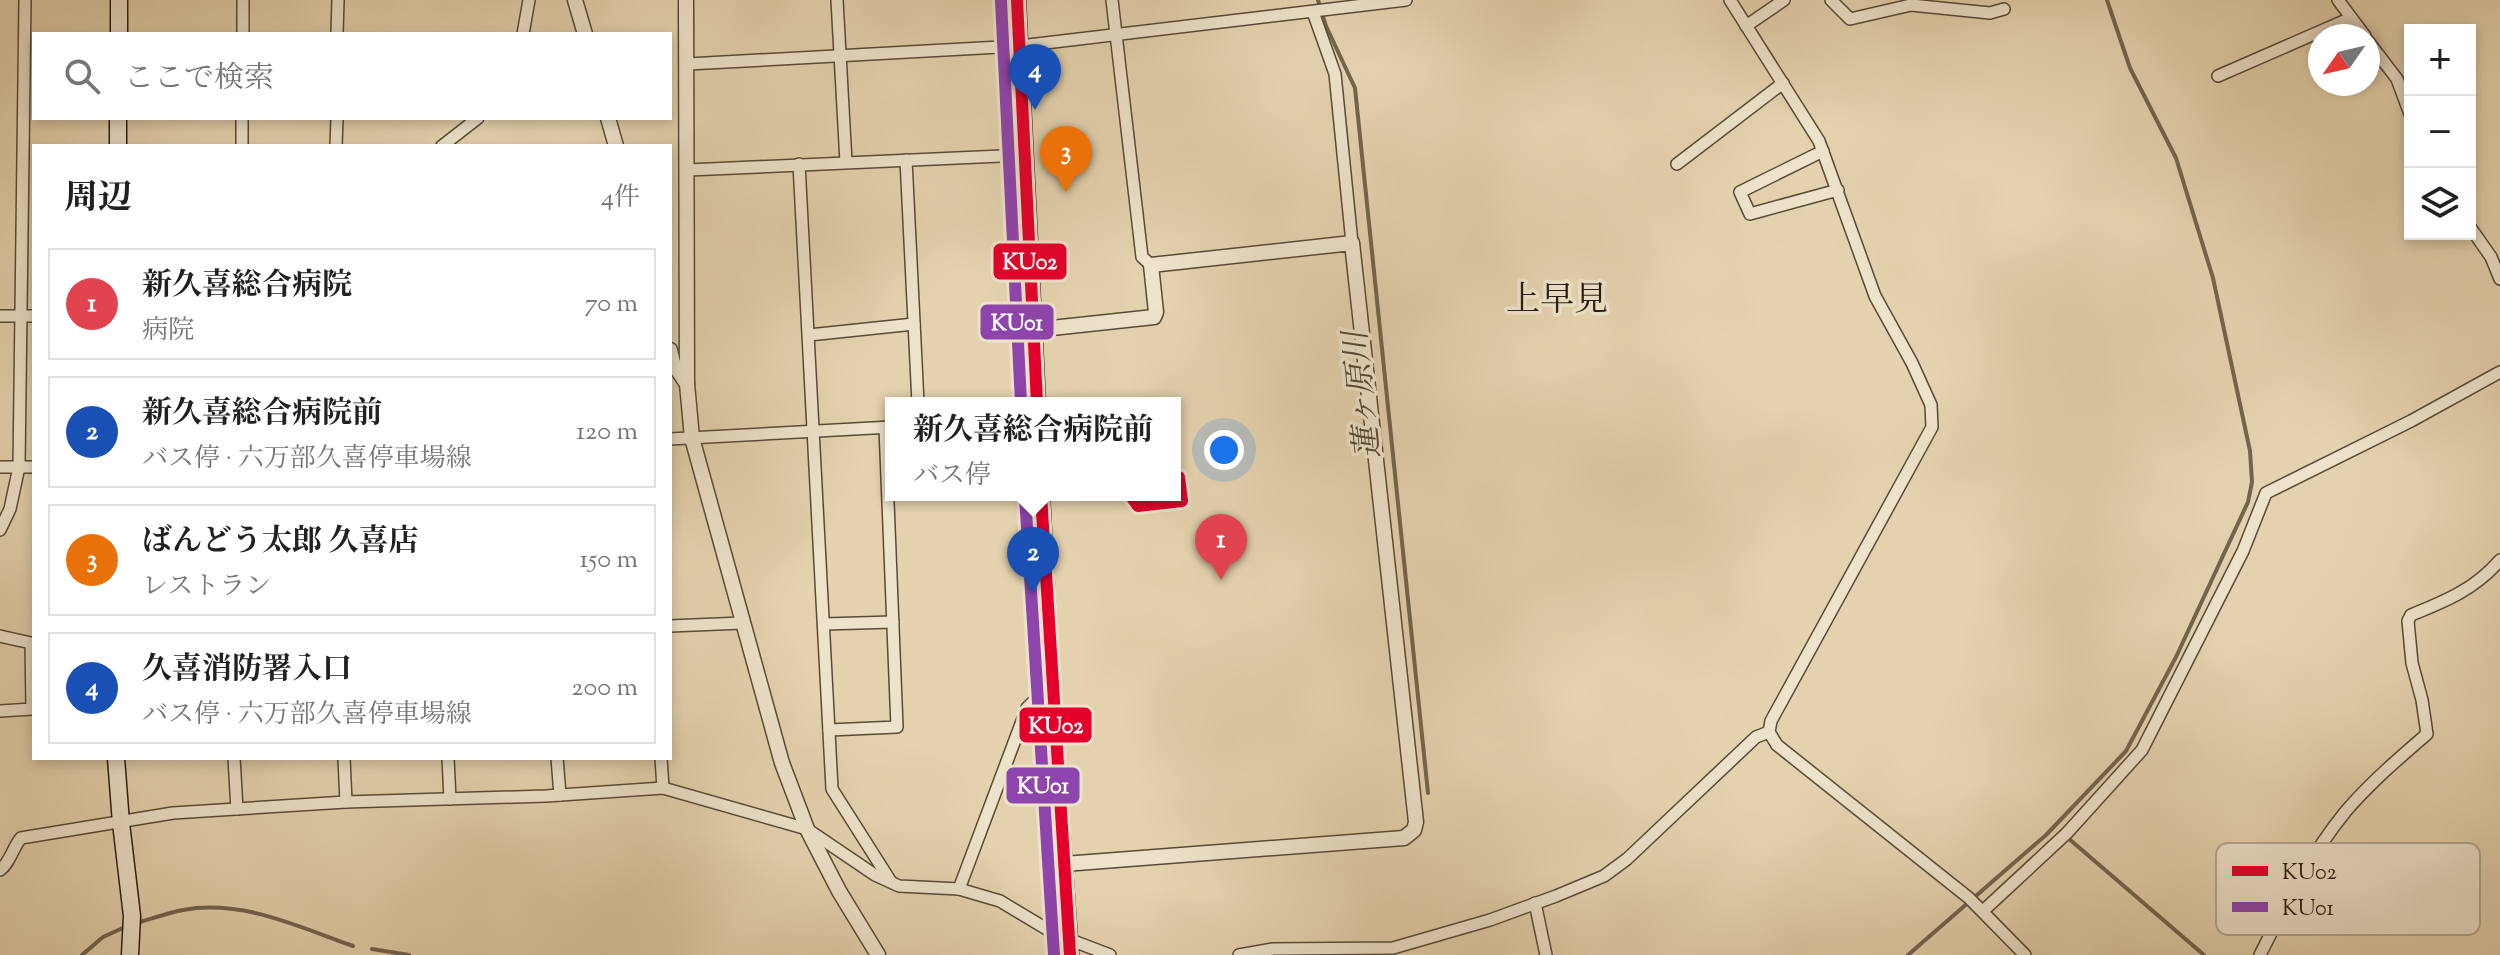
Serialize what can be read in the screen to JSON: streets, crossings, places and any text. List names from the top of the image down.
{
  "districts": ["上早見"],
  "water": ["蓮ヶ原川"],
  "lines": ["transit line KU02", "transit line KU01"],
  "legend": ["KU02", "KU01"],
  "north": "bottom left",
  "page": {
    "map_buttons": ["+", "−"],
    "search": "ここで検索",
    "pins": [
      "4",
      "3",
      "1",
      "2"
    ],
    "heading": ["周辺", "4件"],
    "list": [
      {
        "mark": "1",
        "name": "新久喜総合病院",
        "note": "病院",
        "value": "70 m"
      },
      {
        "mark": "2",
        "name": "新久喜総合病院前",
        "note": "バス停 · 六万部久喜停車場線",
        "value": "120 m"
      },
      {
        "mark": "3",
        "name": "ばんどう太郎 久喜店",
        "note": "レストラン",
        "value": "150 m"
      },
      {
        "mark": "4",
        "name": "久喜消防署入口",
        "note": "バス停 · 六万部久喜停車場線",
        "value": "200 m"
      }
    ],
    "popup": ["新久喜総合病院前", "バス停"]
  }
}
